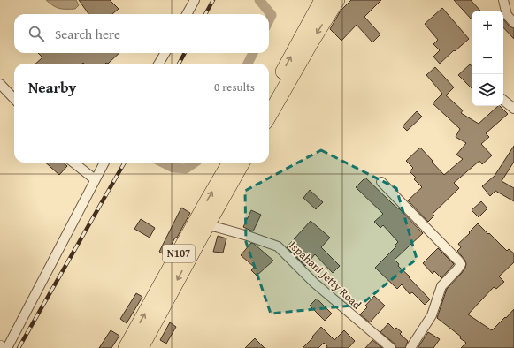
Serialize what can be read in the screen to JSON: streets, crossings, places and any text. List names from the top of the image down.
{
  "streets": {
    "highway": ["N107"],
    "street": ["Ispahani Jetty Road"]
  },
  "crossings": [
    ["N107", "Ispahani Jetty Road"]
  ],
  "page": {
    "map_buttons": ["+", "−"],
    "search": "Search here",
    "heading": ["Nearby", "0 results"]
  }
}
